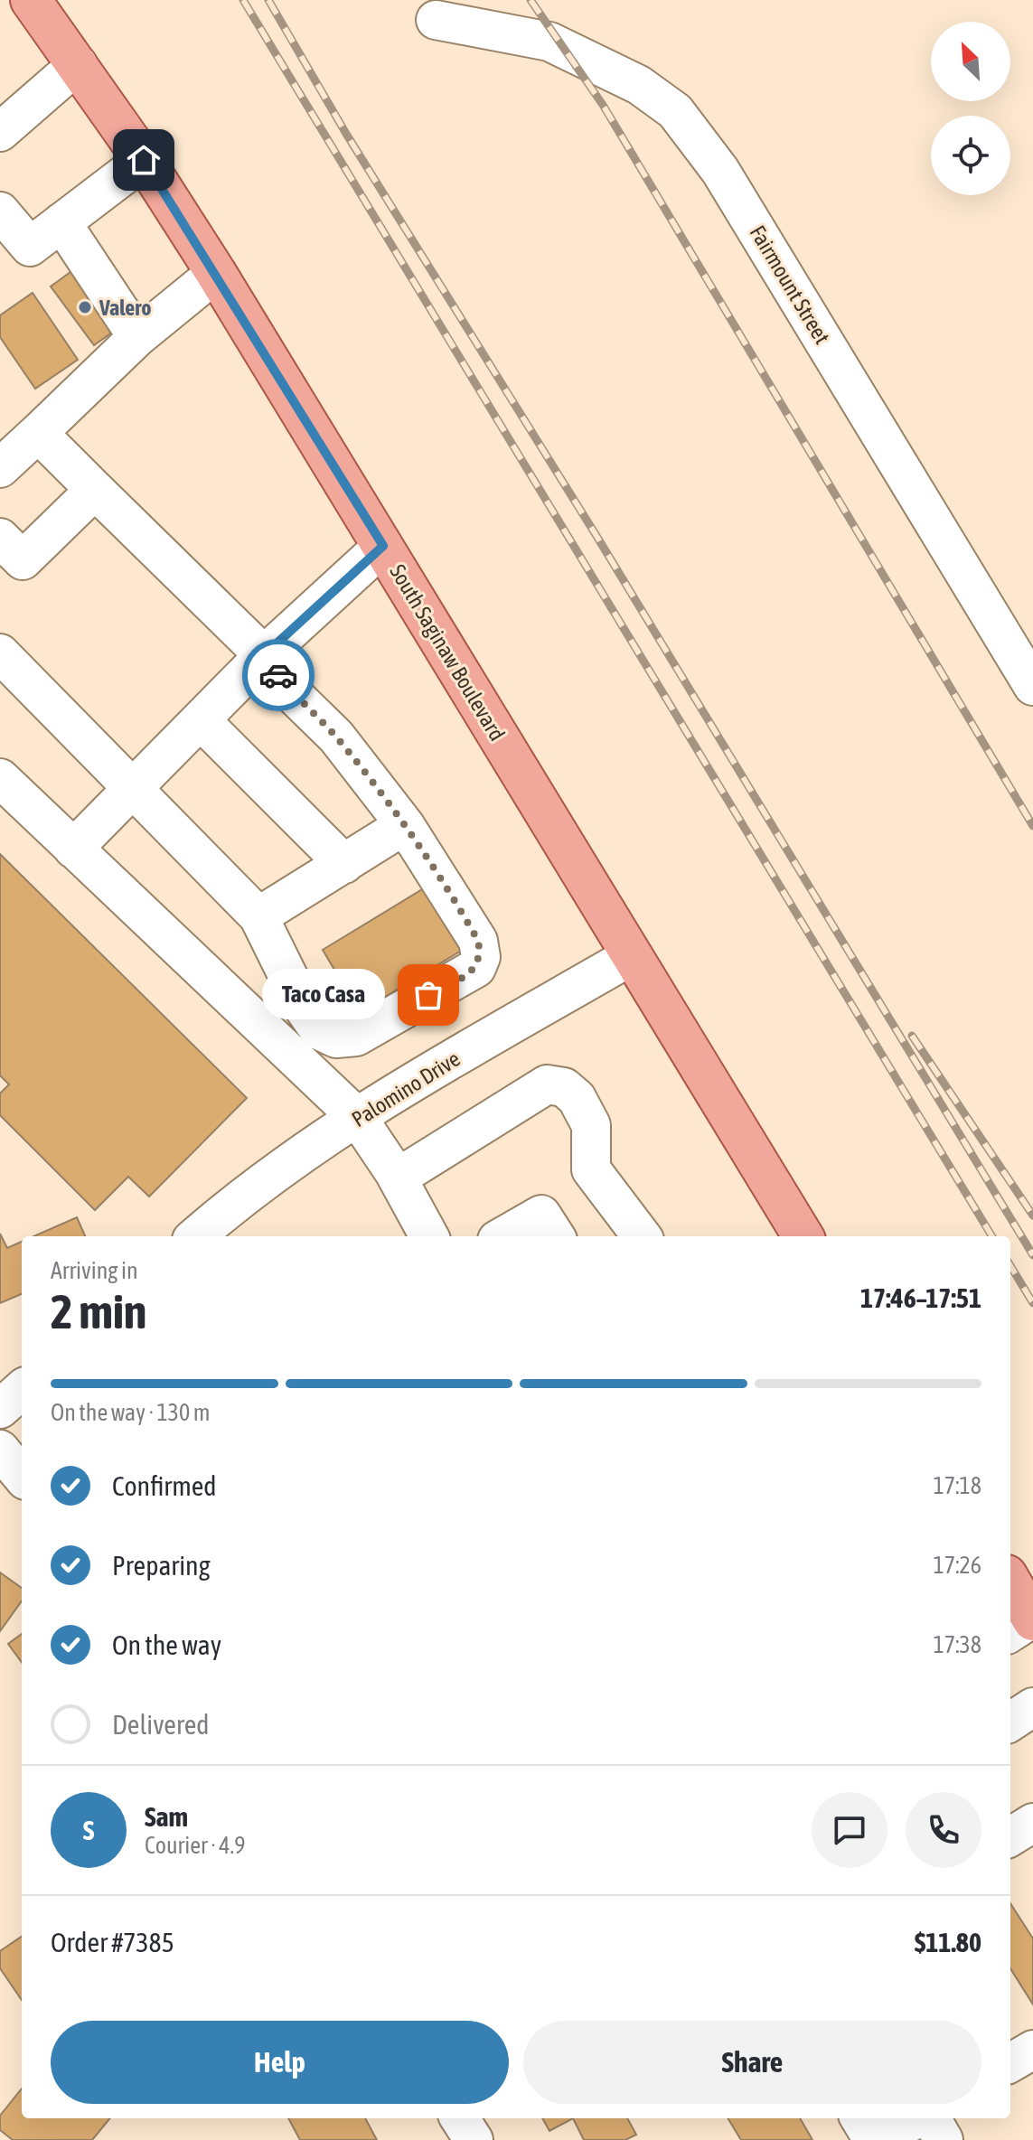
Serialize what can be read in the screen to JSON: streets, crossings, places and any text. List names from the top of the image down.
{
  "streets": {
    "main road": ["South Saginaw Boulevard"],
    "street": ["Fairmount Street", "Palomino Drive"]
  },
  "crossings": [
    ["South Saginaw Boulevard", "Palomino Drive"]
  ],
  "places": ["Valero", "Taco Casa"],
  "north": "top left",
  "page": {
    "bubble": "Taco Casa",
    "heading": ["2 min", "Arriving in", "17:46–17:51"],
    "panel": [
      "Sam",
      "Courier · 4.9",
      "Order #7385",
      "$11.80"
    ],
    "bar": "On the way · 130 m",
    "list": [
      ["Confirmed", "17:18"],
      ["Preparing", "17:26"],
      ["On the way", "17:38"],
      "Delivered"
    ],
    "round": "S",
    "buttons": ["Help", "Share"]
  }
}
